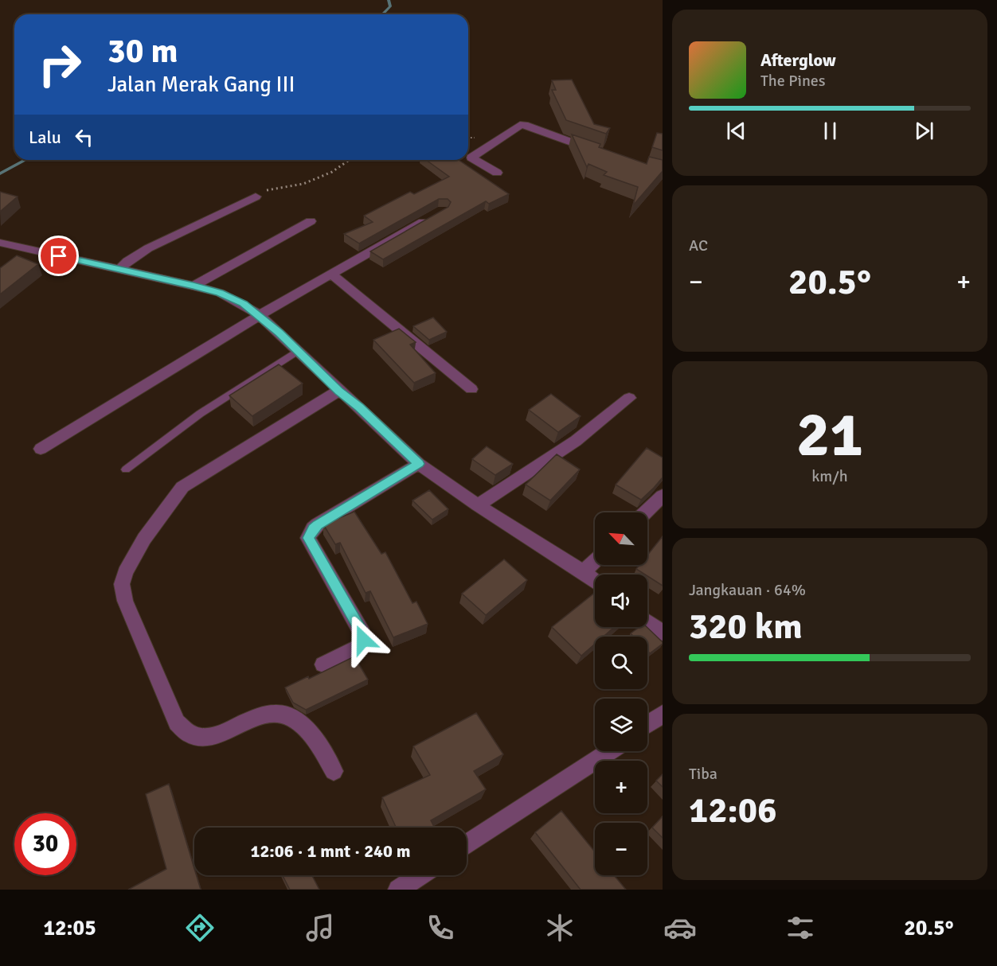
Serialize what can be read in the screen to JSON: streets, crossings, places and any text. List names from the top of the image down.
{
  "north": "top left",
  "page": {
    "turn": ["30 m", "Jalan Merak Gang III"],
    "song": ["Afterglow", "The Pines"],
    "then": "Lalu",
    "tile": [
      "AC",
      ["21", "km/h"],
      ["Jangkauan · 64%", "320 km"],
      ["Tiba", "12:06"]
    ],
    "heat": ["−", "20.5°", "+"],
    "map_buttons": ["+", "−"],
    "limit": "30",
    "trip": "12:06 · 1 mnt · 240 m",
    "tabs": ["12:05", "20.5°"]
  }
}
